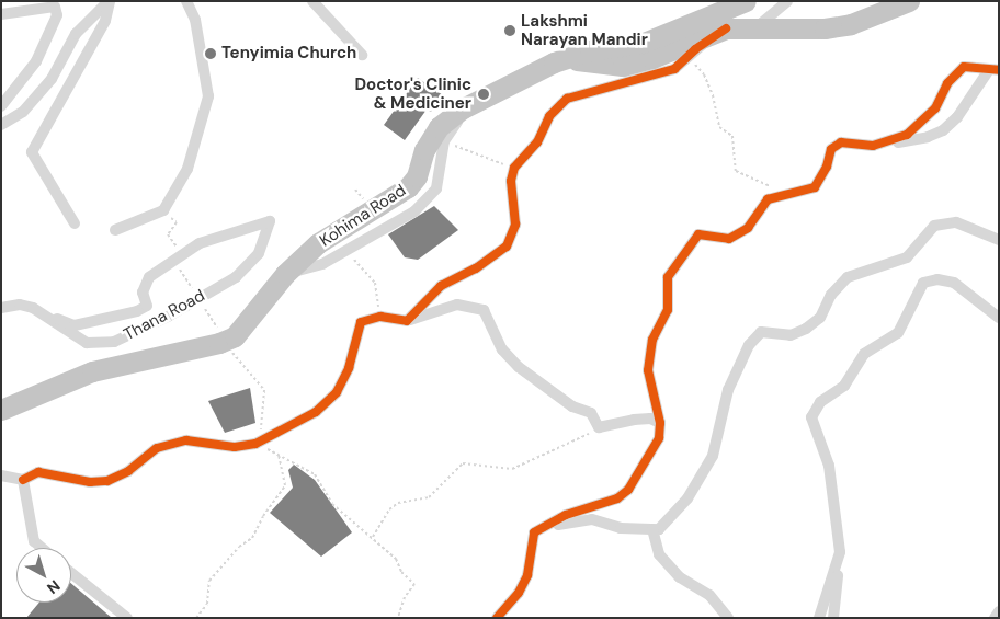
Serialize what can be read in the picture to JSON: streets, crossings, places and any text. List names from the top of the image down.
{
  "streets": {
    "highway": ["Kohima Road"],
    "street": ["Thana Road"]
  },
  "places": ["Lakshmi Narayan Mandir", "Tenyimia Church", "Doctor's Clinic & Mediciner"],
  "north": "bottom right"
}
